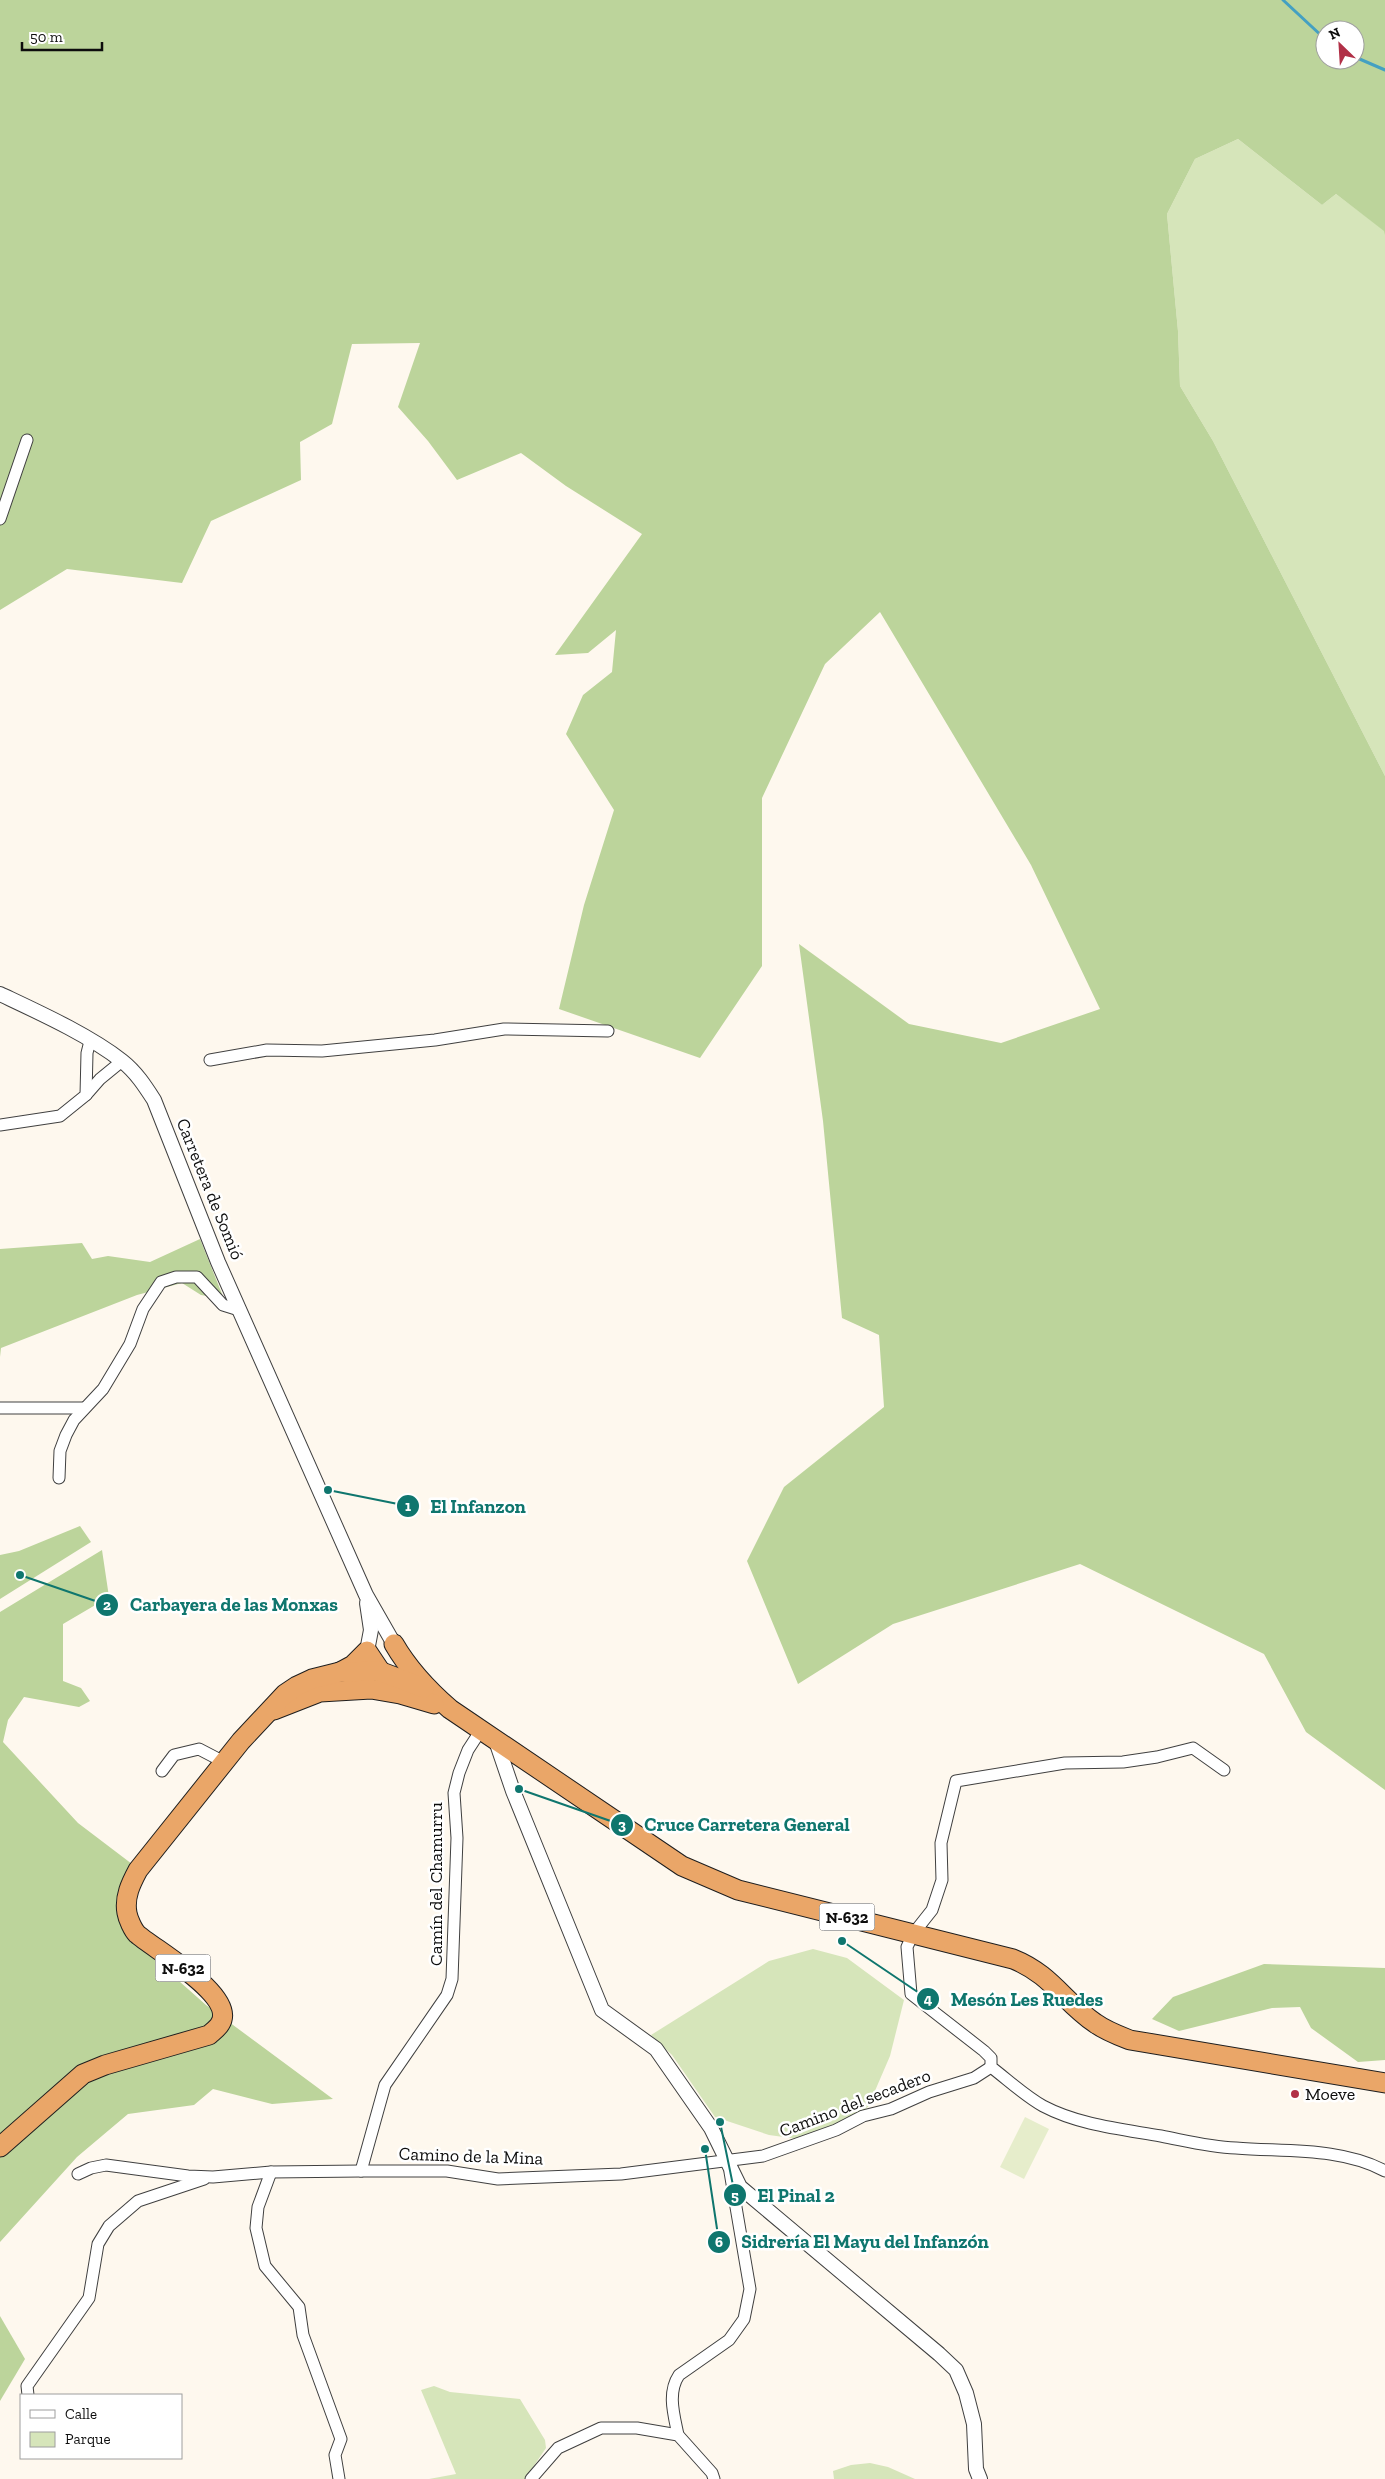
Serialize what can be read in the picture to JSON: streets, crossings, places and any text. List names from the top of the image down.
{
  "streets": {
    "highway": ["N-632"],
    "street": [
      "Carretera de Somió",
      "Camín del Chamurru",
      "Camino del secadero",
      "Camino de la Mina"
    ]
  },
  "crossings": [
    ["Camín del Chamurru", "N-632"],
    ["Camín del Chamurru", "Camino de la Mina"],
    ["Camino del secadero", "Camino de la Mina"]
  ],
  "places": [
    "El Infanzon",
    "Carbayera de las Monxas",
    "Cruce Carretera General",
    "Mesón Les Ruedes",
    "Moeve",
    "El Pinal 2",
    "Sidrería El Mayu del Infanzón"
  ],
  "legend": ["Calle", "Parque"],
  "scale_bar": "50 m",
  "north": "top left"
}
